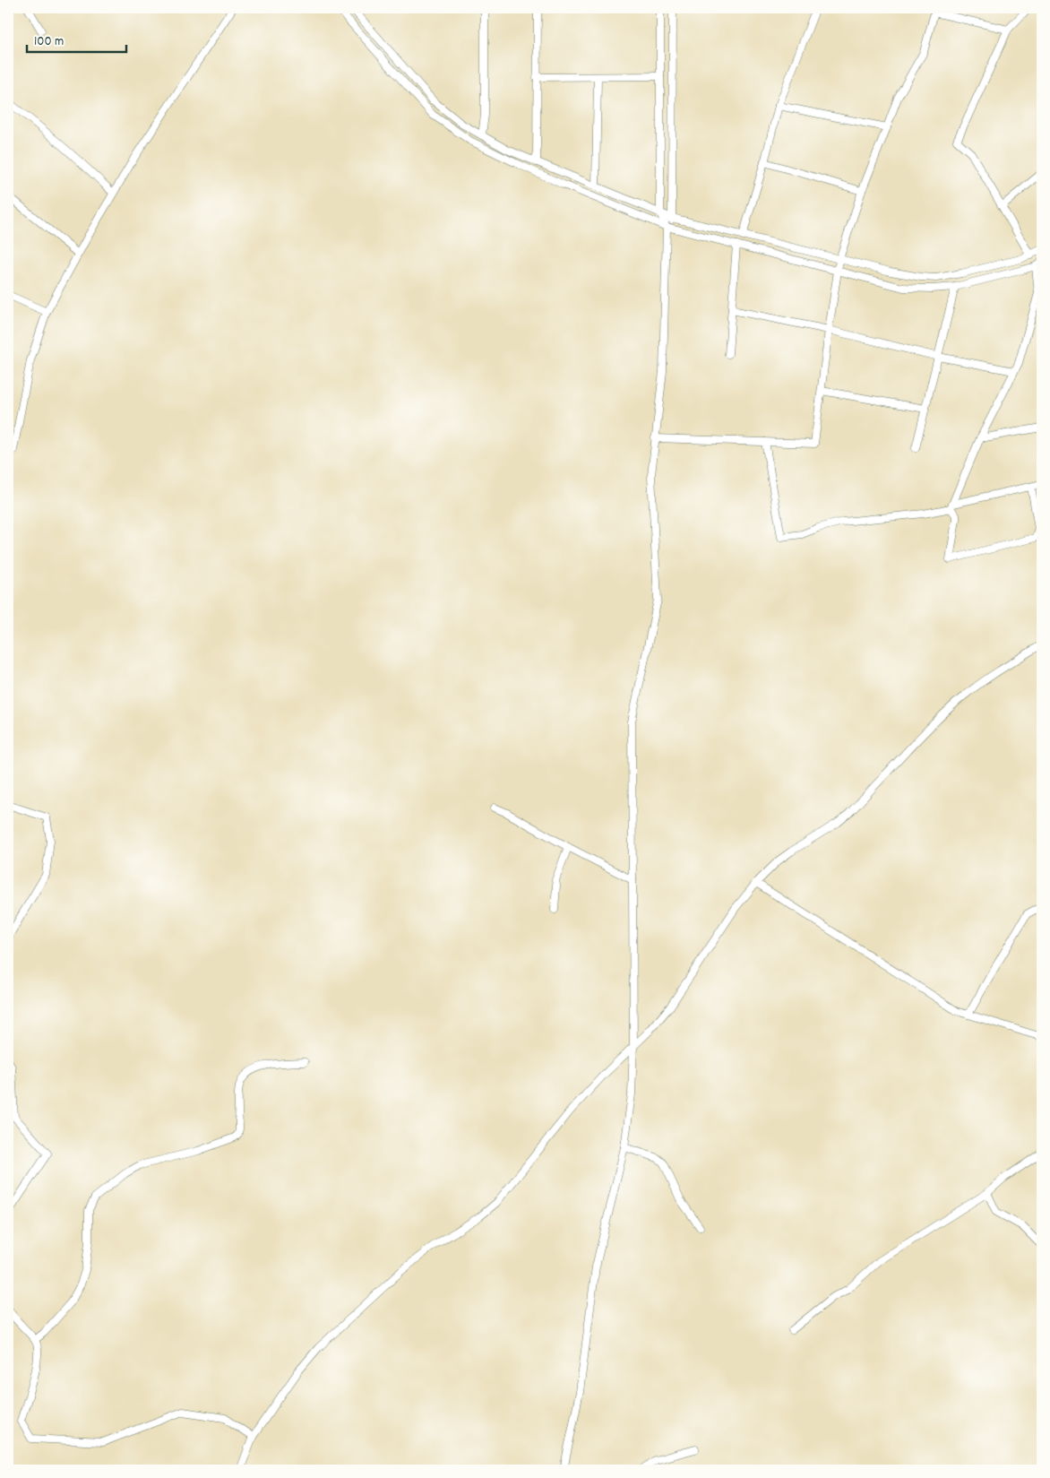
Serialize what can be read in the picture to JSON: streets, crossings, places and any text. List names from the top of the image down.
{
  "scale_bar": "100 m"
}
